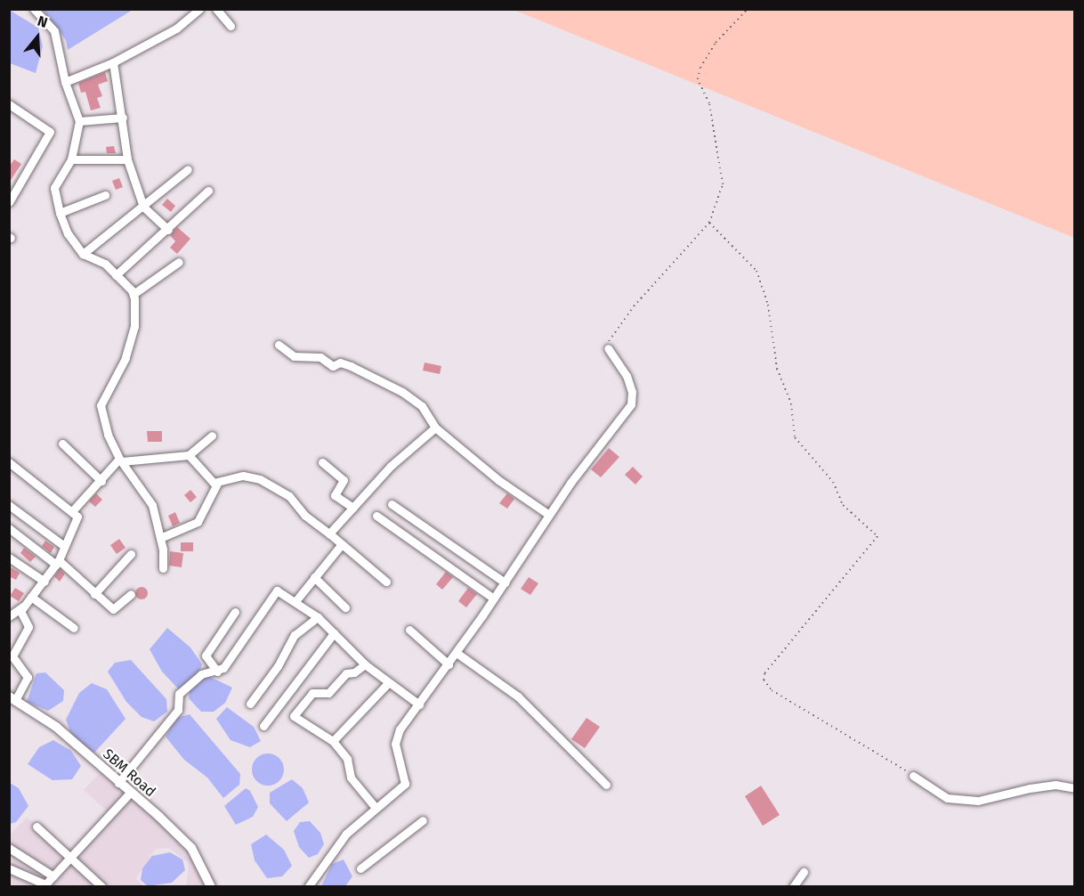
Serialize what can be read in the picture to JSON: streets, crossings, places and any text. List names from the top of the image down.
{
  "streets": {
    "street": ["SBM Road"]
  },
  "north": "top"
}
